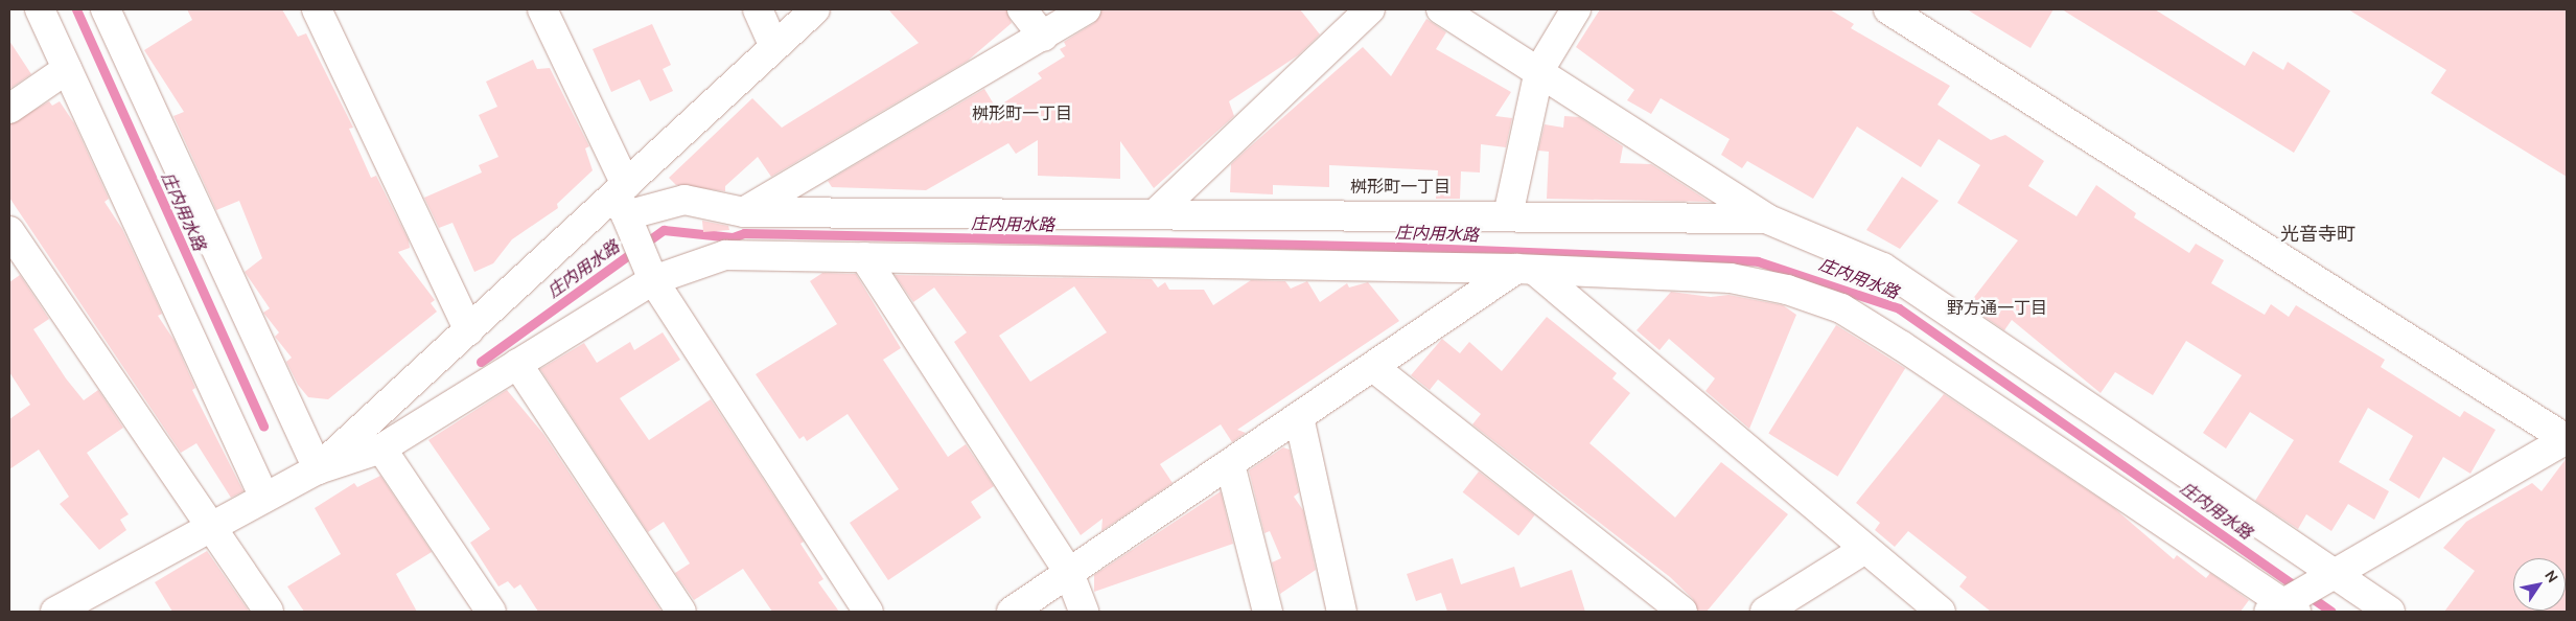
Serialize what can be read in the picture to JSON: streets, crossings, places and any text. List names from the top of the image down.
{
  "districts": [
    "桝形町一丁目",
    "桝形町一丁目",
    "光音寺町",
    "野方通一丁目"
  ],
  "water": ["庄内用水路"],
  "north": "top right"
}
